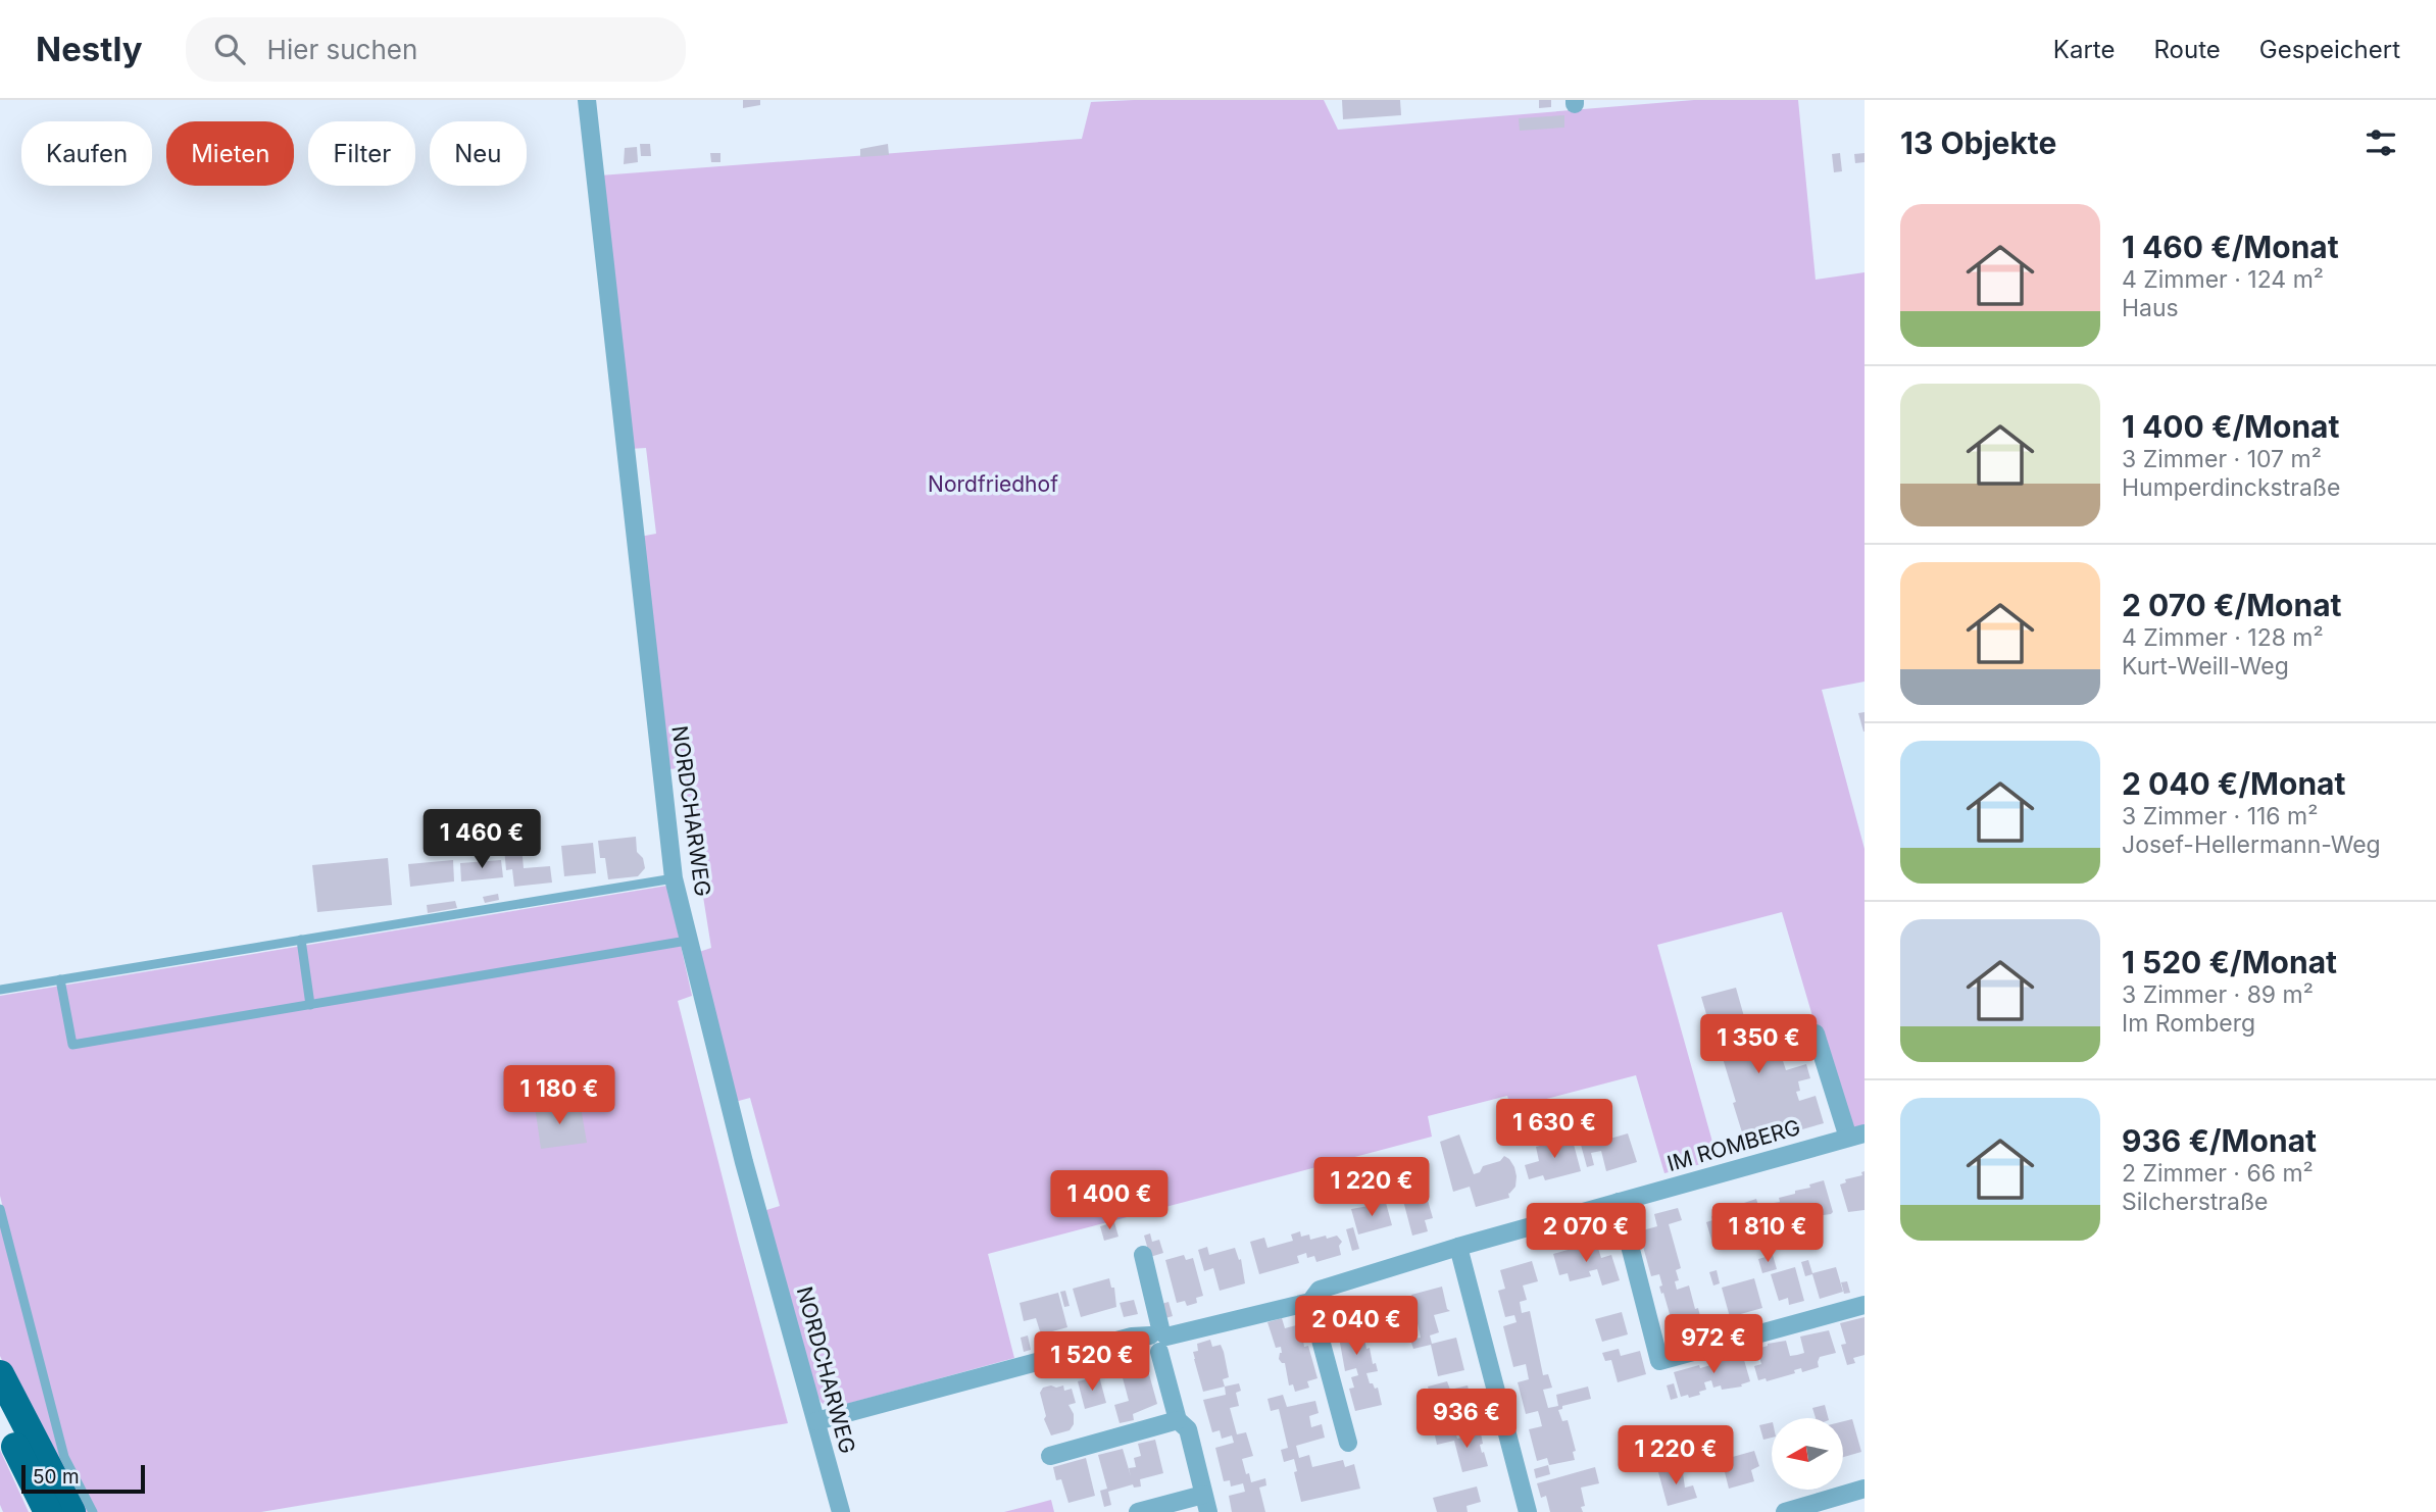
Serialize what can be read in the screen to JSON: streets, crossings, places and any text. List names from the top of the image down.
{
  "streets": {
    "street": ["NORDCHARWEG", "IM ROMBERG"]
  },
  "crossings": [
    ["NORDCHARWEG", "IM ROMBERG"]
  ],
  "parks": ["Nordfriedhof"],
  "scale_bar": "50 m",
  "north": "left",
  "page": {
    "header": "Nestly",
    "search": "Hier suchen",
    "nav": ["Karte", "Route", "Gespeichert"],
    "heading": "13 Objekte",
    "chip": [
      "Kaufen",
      "Mieten",
      "Filter",
      "Neu"
    ],
    "list": [
      {
        "name": "1 460 €/Monat",
        "note": "4 Zimmer · 124 m² · Haus"
      },
      {
        "name": "1 400 €/Monat",
        "note": "3 Zimmer · 107 m² · Humperdinckstraße"
      },
      {
        "name": "2 070 €/Monat",
        "note": "4 Zimmer · 128 m² · Kurt-Weill-Weg"
      },
      {
        "name": "2 040 €/Monat",
        "note": "3 Zimmer · 116 m² · Josef-Hellermann-Weg"
      },
      {
        "name": "1 520 €/Monat",
        "note": "3 Zimmer · 89 m² · Im Romberg"
      },
      {
        "name": "936 €/Monat",
        "note": "2 Zimmer · 66 m² · Silcherstraße"
      }
    ],
    "price": [
      "1 460 €",
      "1 350 €",
      "1 180 €",
      "1 630 €",
      "1 220 €",
      "1 400 €",
      "2 070 €",
      "1 810 €",
      "2 040 €",
      "972 €",
      "1 520 €",
      "936 €",
      "1 220 €"
    ],
    "scale": "50 m"
  }
}
